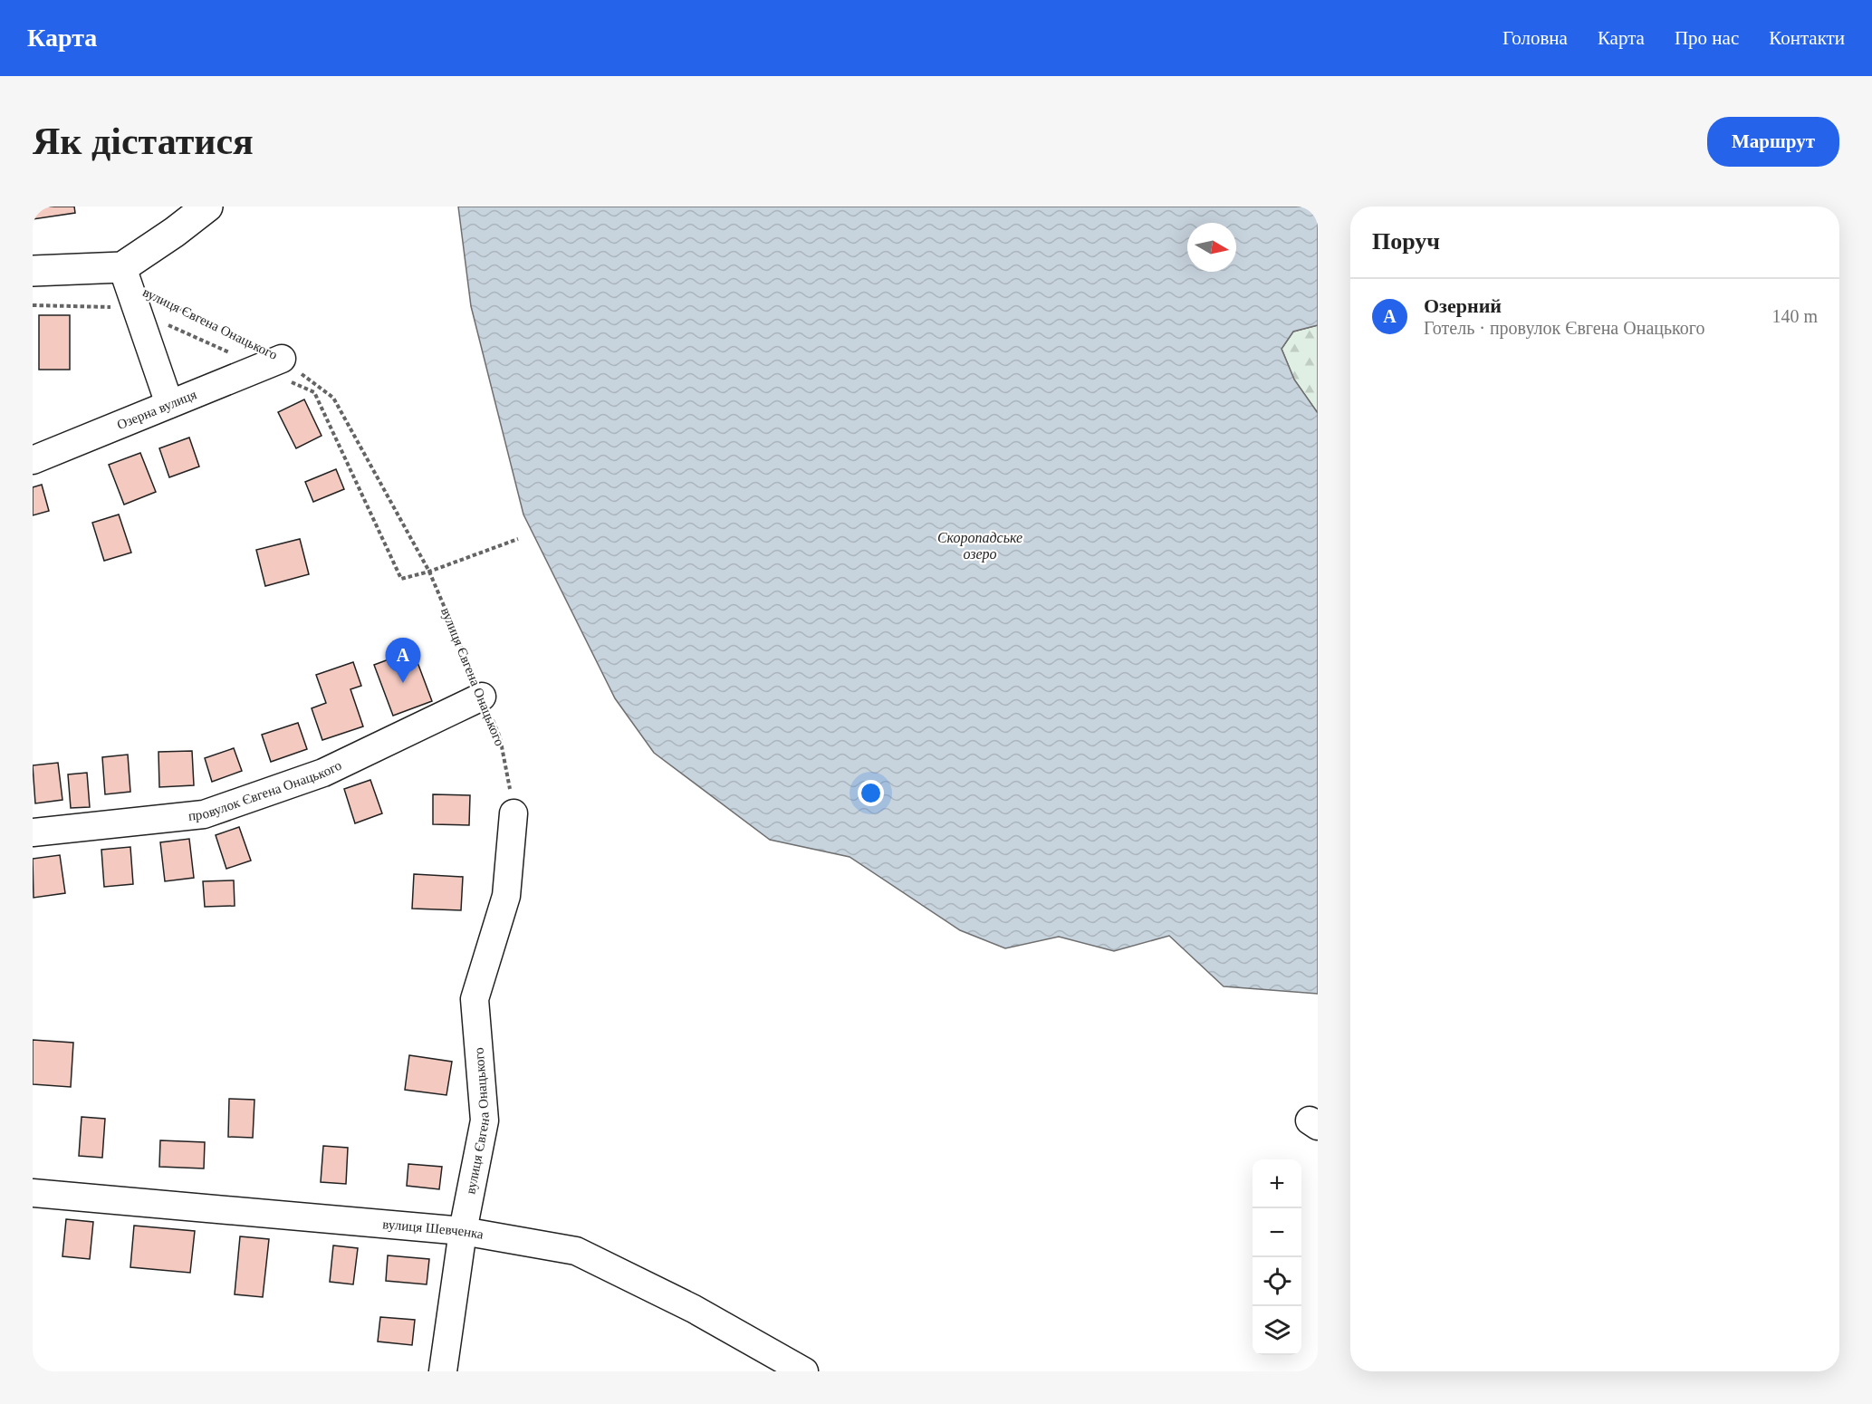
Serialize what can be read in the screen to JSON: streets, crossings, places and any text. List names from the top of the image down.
{
  "streets": {
    "street": [
      "вулиця Євгена Онацького",
      "Озерна вулиця",
      "провулок Євгена Онацького",
      "вулиця Шевченка"
    ]
  },
  "crossings": [
    ["вулиця Євгена Онацького", "Озерна вулиця"],
    ["вулиця Євгена Онацького", "провулок Євгена Онацького"],
    ["вулиця Євгена Онацького", "вулиця Шевченка"]
  ],
  "water": ["Скоропадське озеро"],
  "north": "right",
  "page": {
    "header": "Карта",
    "nav": [
      "Головна",
      "Карта",
      "Про нас",
      "Контакти"
    ],
    "buttons": "Маршрут",
    "title": "Як дістатися",
    "heading": "Поруч",
    "list": [
      {
        "mark": "A",
        "name": "Озерний",
        "note": "Готель · провулок Євгена Онацького",
        "value": "140 m"
      }
    ],
    "pins": "A",
    "map_buttons": ["+", "−"]
  }
}
